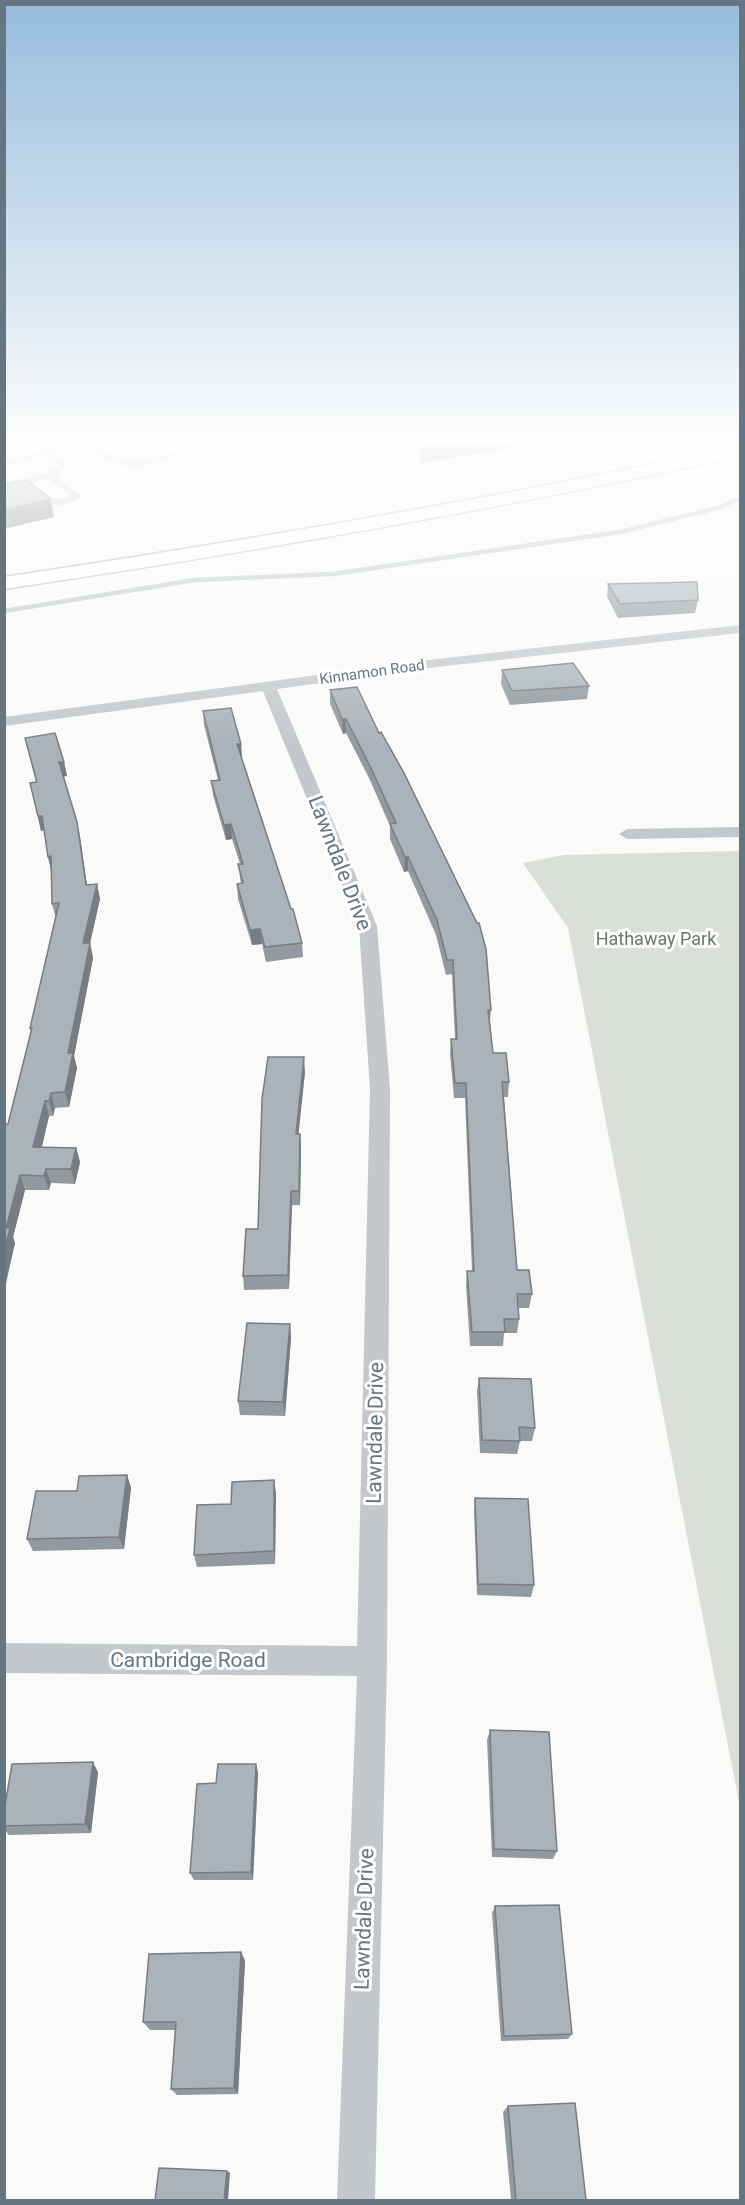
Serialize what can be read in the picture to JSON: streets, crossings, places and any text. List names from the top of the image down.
{
  "streets": {
    "street": ["Kinnamon Road", "Lawndale Drive", "Cambridge Road"]
  },
  "crossings": [
    ["Kinnamon Road", "Lawndale Drive"],
    ["Lawndale Drive", "Cambridge Road"]
  ],
  "parks": ["Hathaway Park"]
}
